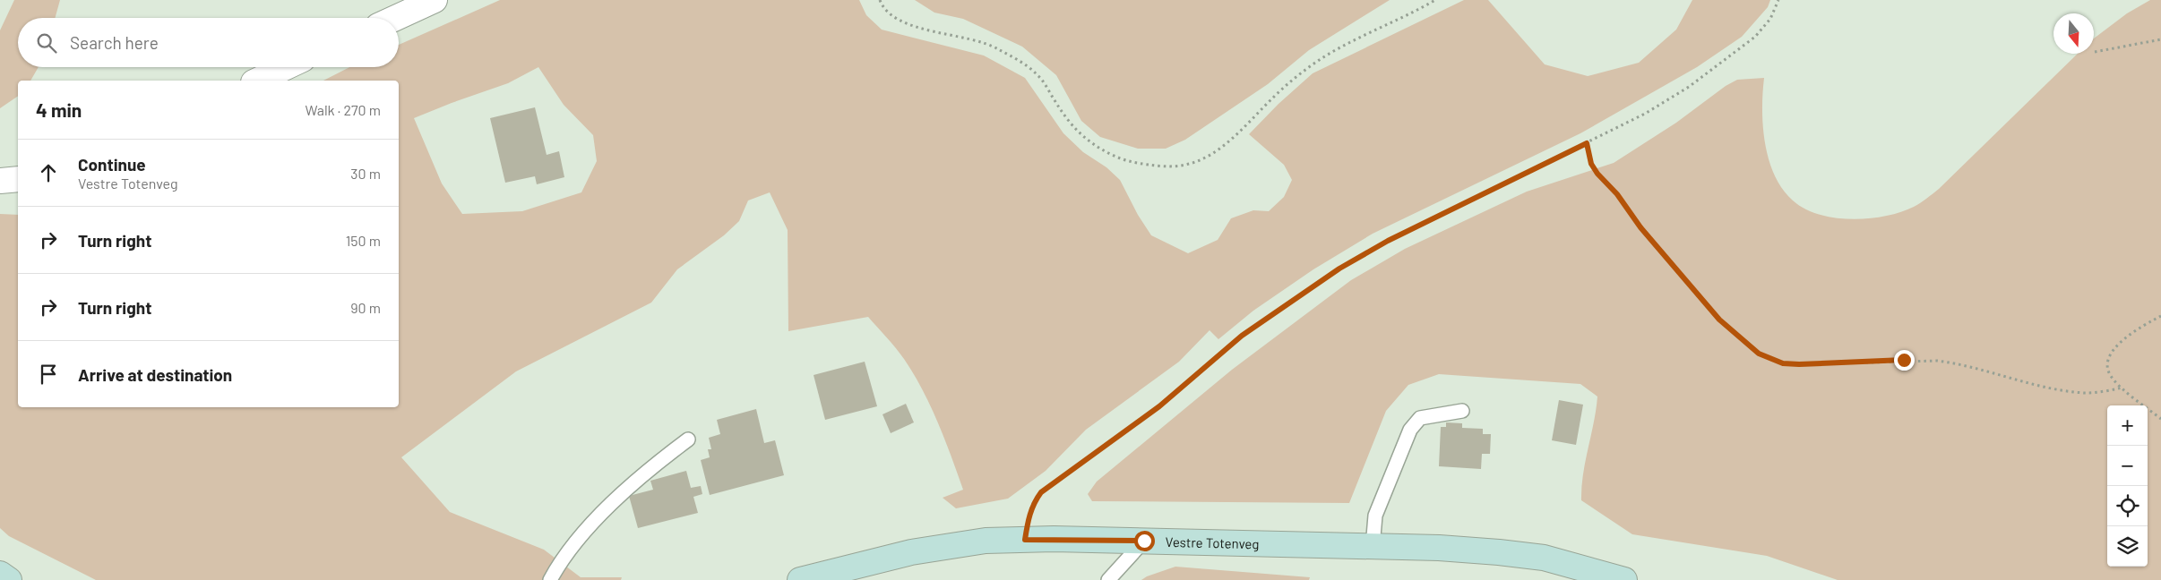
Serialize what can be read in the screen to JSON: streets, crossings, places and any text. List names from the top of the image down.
{
  "streets": {
    "street": ["Vestre Totenveg"]
  },
  "north": "bottom",
  "page": {
    "search": "Search here",
    "heading": ["4 min", "Walk · 270 m"],
    "list": [
      ["Continue", "Vestre Totenveg", "30 m"],
      ["Turn right", "150 m"],
      ["Turn right", "90 m"],
      "Arrive at destination"
    ],
    "map_buttons": ["+", "−"]
  }
}
